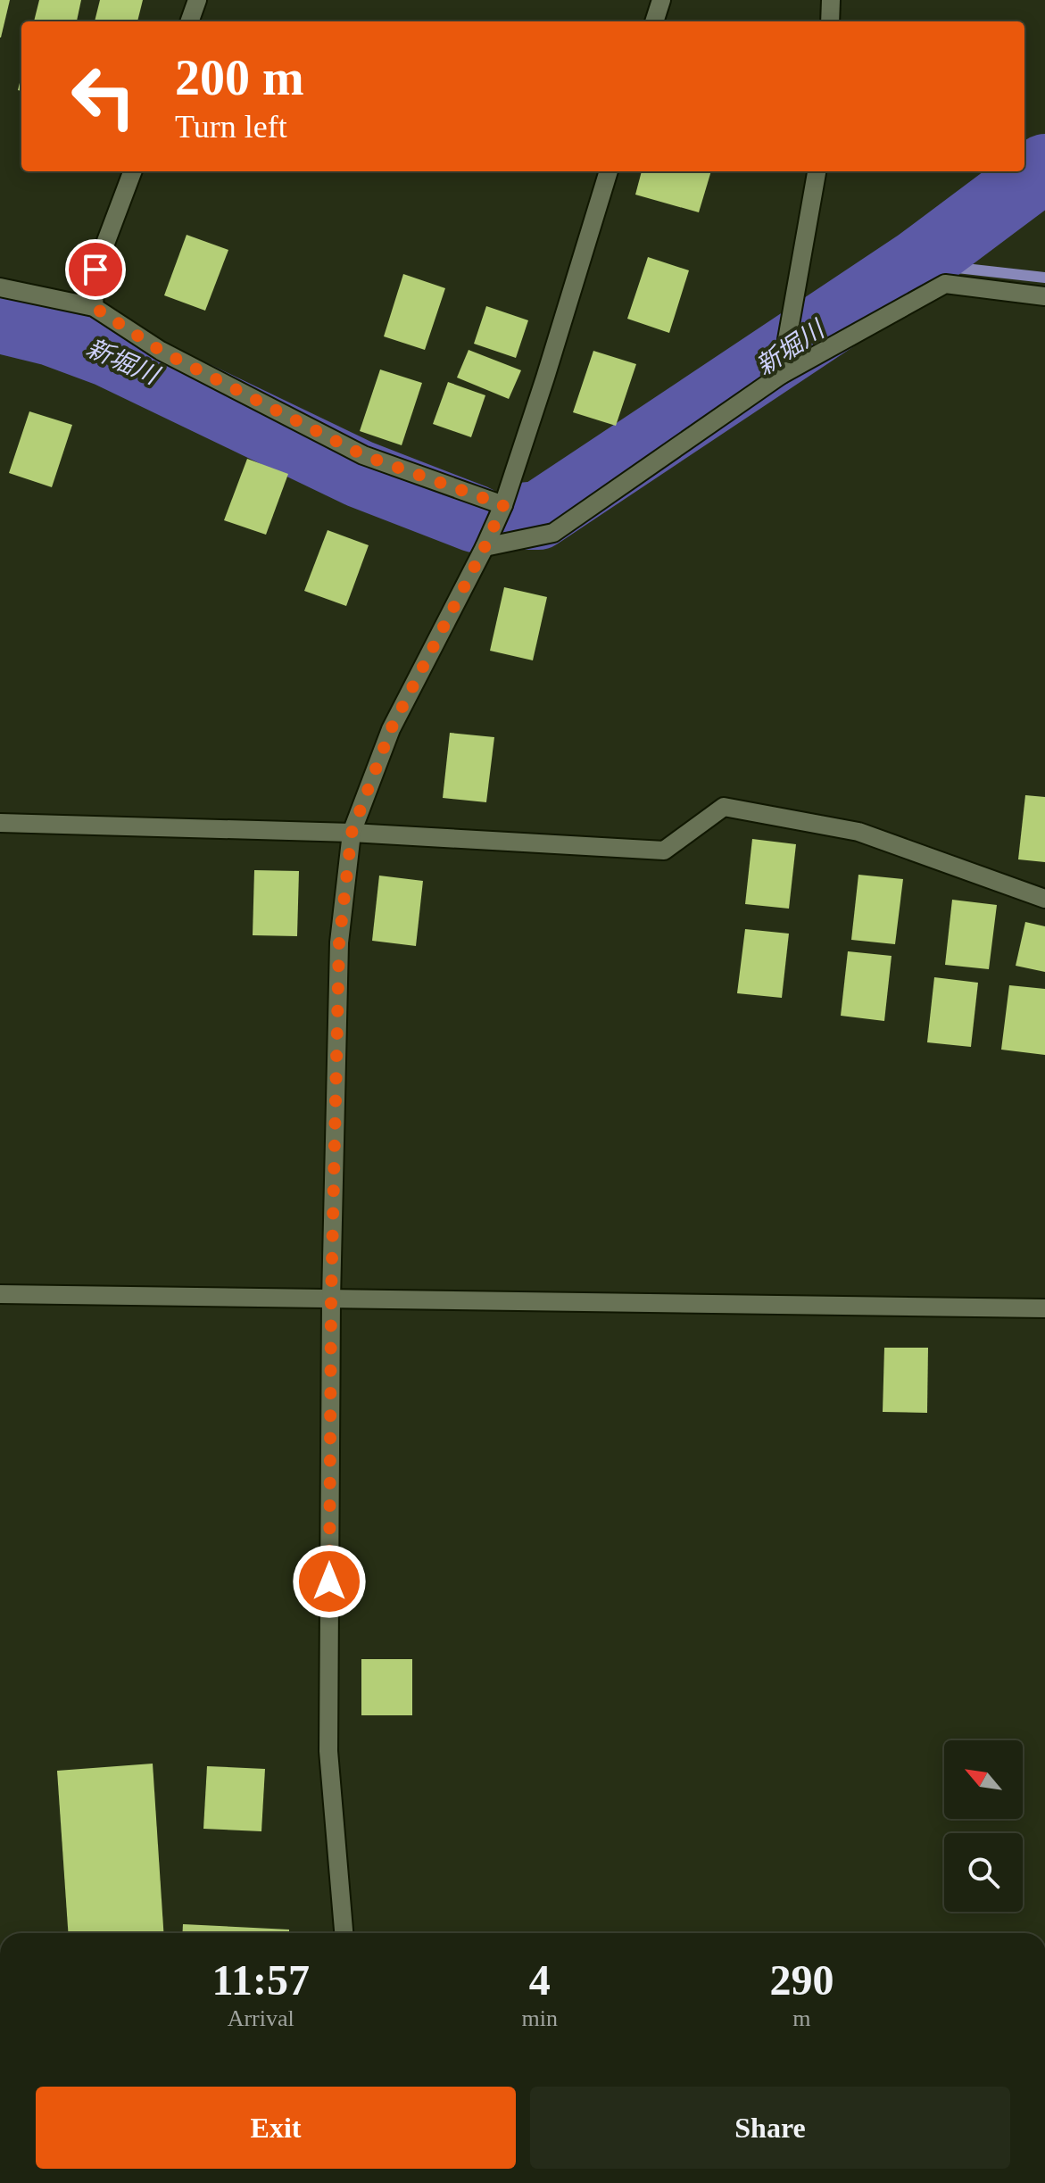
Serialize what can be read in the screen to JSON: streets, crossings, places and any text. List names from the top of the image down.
{
  "water": ["新堀川"],
  "north": "top left",
  "page": {
    "turn": ["200 m", "Turn left"],
    "eta": [
      "11:57",
      "Arrival",
      "4",
      "min",
      "290",
      "m"
    ],
    "buttons": ["Exit", "Share"]
  }
}
